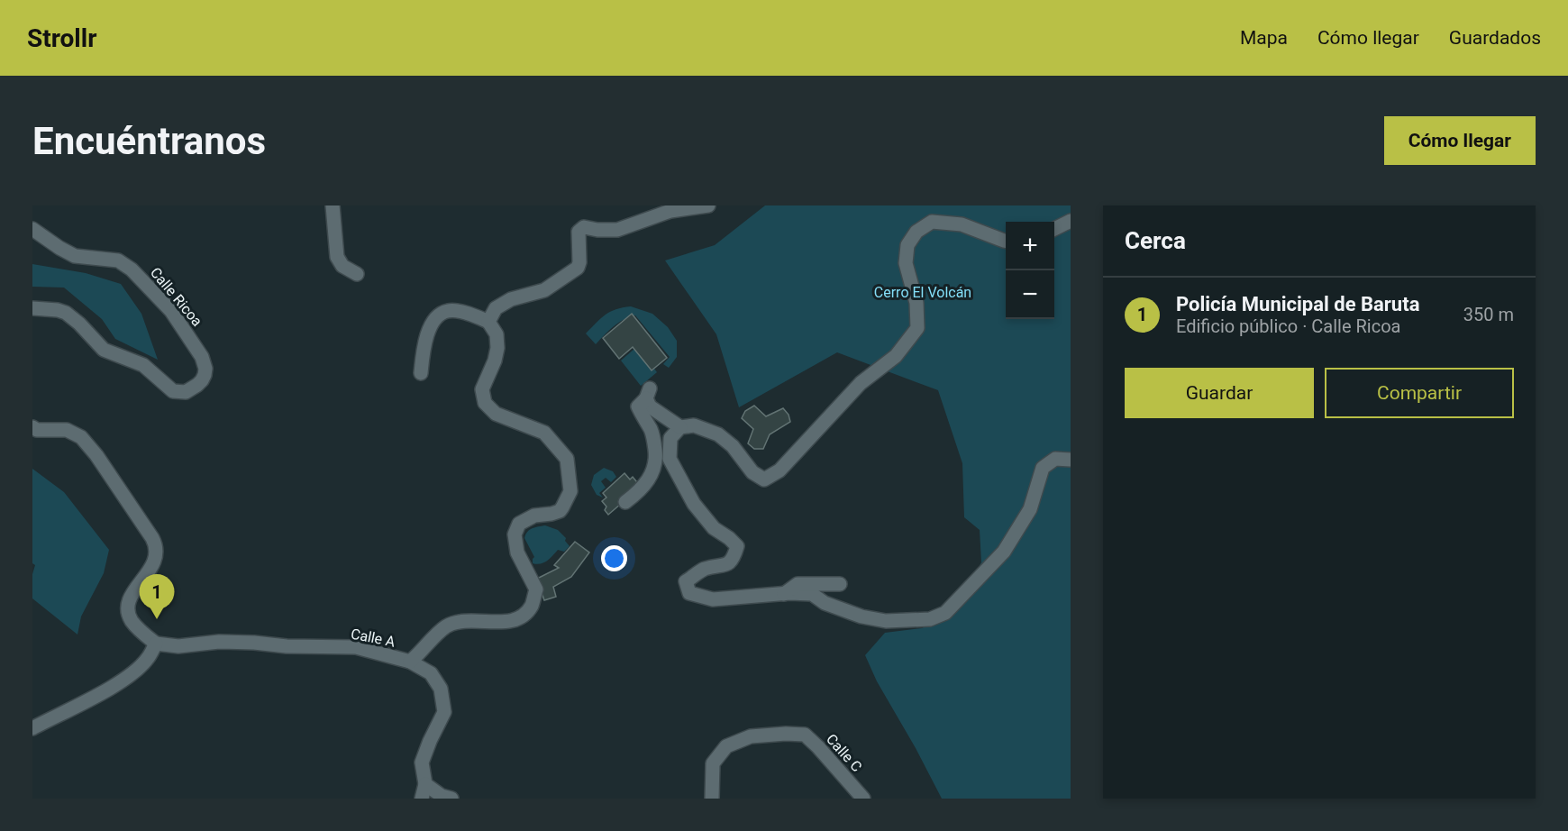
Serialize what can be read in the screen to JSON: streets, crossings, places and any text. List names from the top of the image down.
{
  "streets": {
    "street": ["Calle Ricoa", "Calle A", "Calle C"]
  },
  "parks": ["Cerro El Volcán"],
  "page": {
    "header": "Strollr",
    "nav": ["Mapa", "Cómo llegar", "Guardados"],
    "buttons": [
      "Cómo llegar",
      ["Guardar", "Compartir"]
    ],
    "title": "Encuéntranos",
    "heading": "Cerca",
    "map_buttons": ["+", "−"],
    "list": [
      {
        "mark": "1",
        "name": "Policía Municipal de Baruta",
        "note": "Edificio público · Calle Ricoa",
        "value": "350 m"
      }
    ],
    "pins": "1"
  }
}
